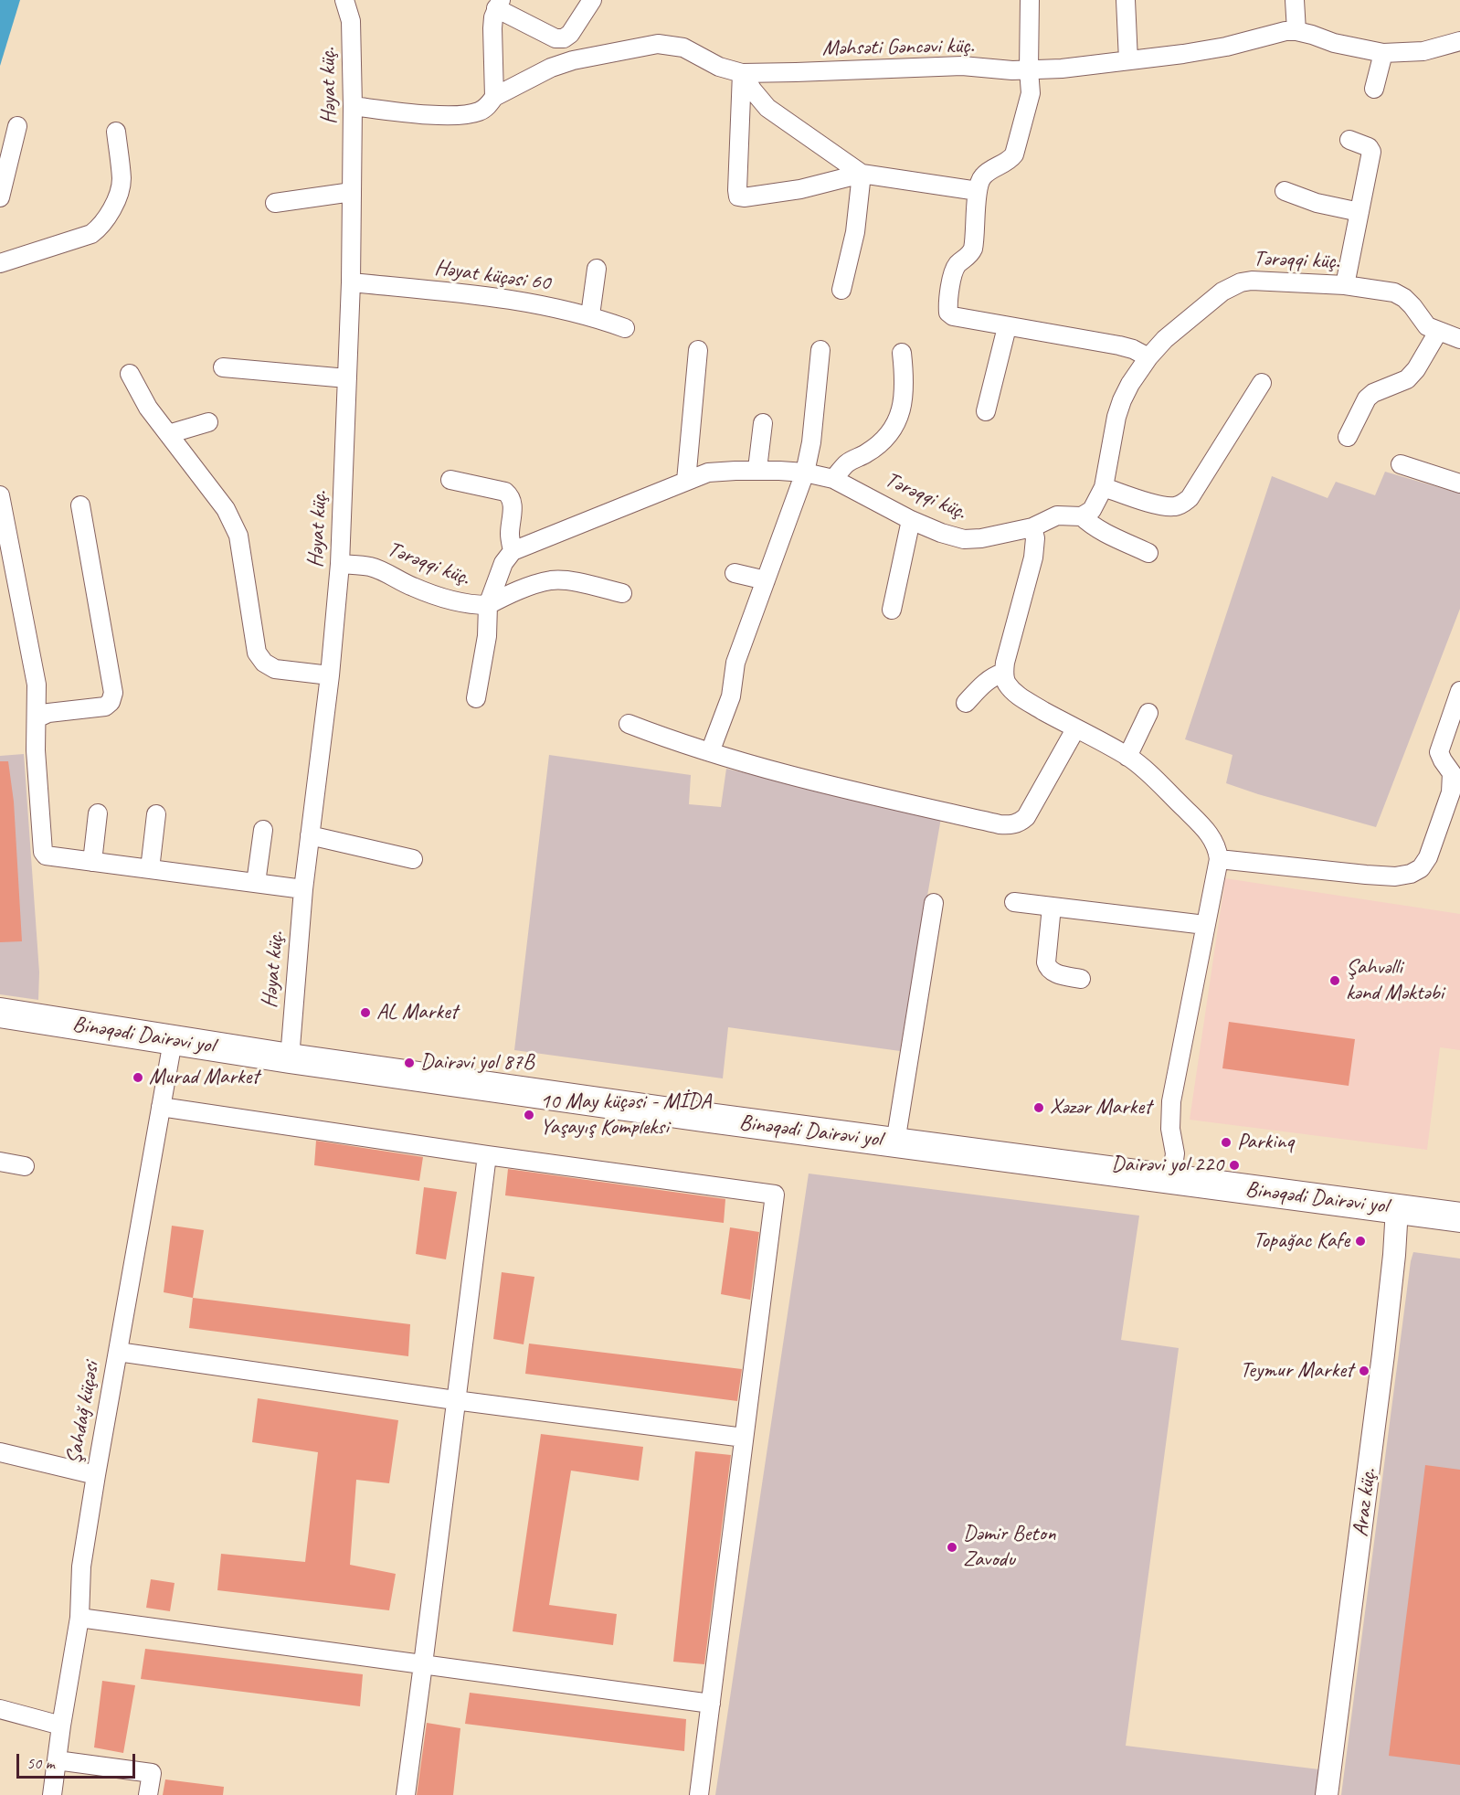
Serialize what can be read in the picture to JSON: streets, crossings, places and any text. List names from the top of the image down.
{
  "streets": {
    "main road": ["Binəqədi Dairəvi yol"],
    "street": [
      "Məhsəti Gəncəvi küç.",
      "Həyat küç.",
      "Tərəqqi küç.",
      "Həyat küçəsi 60",
      "Şahdağ küçəsi",
      "Araz küç."
    ]
  },
  "crossings": [
    ["Məhsəti Gəncəvi küç.", "Həyat küç."],
    ["Həyat küç.", "Tərəqqi küç."],
    ["Həyat küç.", "Həyat küçəsi 60"],
    ["Həyat küç.", "Binəqədi Dairəvi yol"],
    ["Binəqədi Dairəvi yol", "Şahdağ küçəsi"],
    ["Binəqədi Dairəvi yol", "Araz küç."]
  ],
  "places": [
    "Şahvəlli kənd Məktəbi",
    "AL Market",
    "Dairəvi yol 87B",
    "Murad Market",
    "Xəzər Market",
    "10 May küçəsi - MİDA Yaşayış Kompleksi",
    "Parkinq",
    "Dairəvi yol 220",
    "Topağac Kafe",
    "Teymur Market",
    "Dəmir Beton Zavodu"
  ],
  "scale_bar": "50 m"
}
